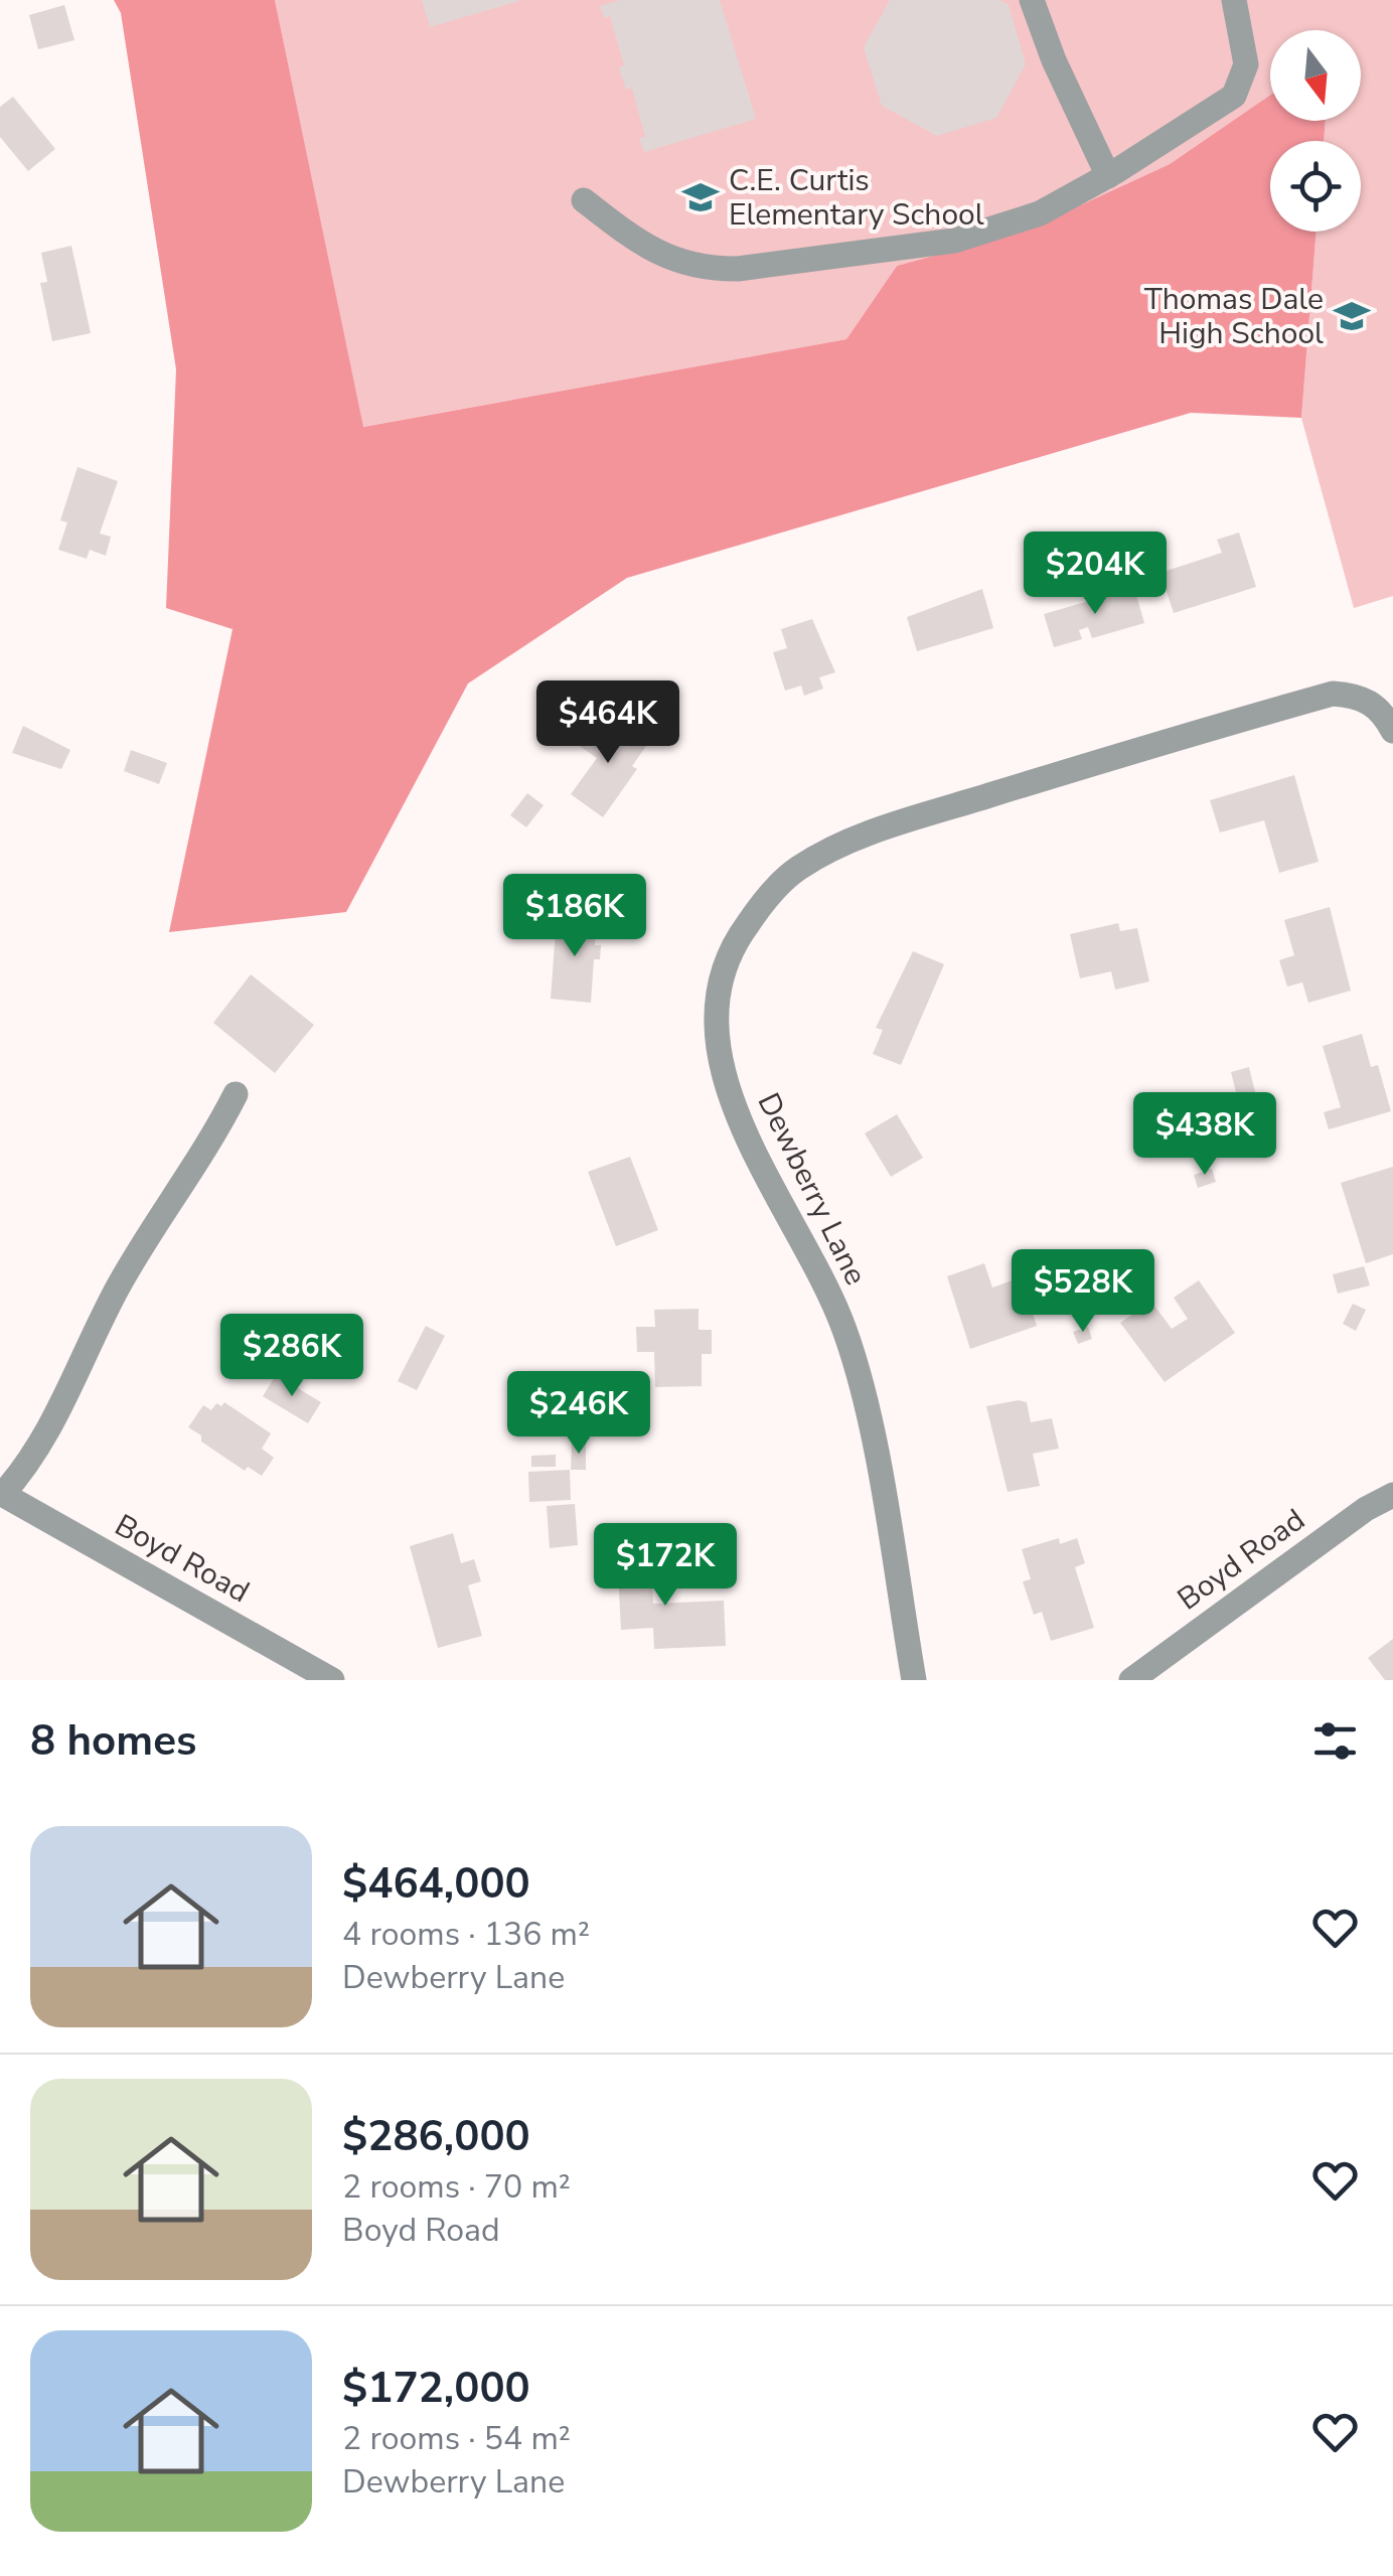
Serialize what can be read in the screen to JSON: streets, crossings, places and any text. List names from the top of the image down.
{
  "streets": {
    "street": ["Dewberry Lane", "Boyd Road"]
  },
  "places": {
    "school or university": ["C.E. Curtis Elementary School", "Thomas Dale High School"]
  },
  "north": "bottom",
  "page": {
    "price": [
      "$204K",
      "$464K",
      "$186K",
      "$438K",
      "$528K",
      "$286K",
      "$246K",
      "$172K"
    ],
    "heading": "8 homes",
    "list": [
      {
        "name": "$464,000",
        "note": "4 rooms · 136 m² · Dewberry Lane"
      },
      {
        "name": "$286,000",
        "note": "2 rooms · 70 m² · Boyd Road"
      },
      {
        "name": "$172,000",
        "note": "2 rooms · 54 m² · Dewberry Lane"
      }
    ]
  }
}
